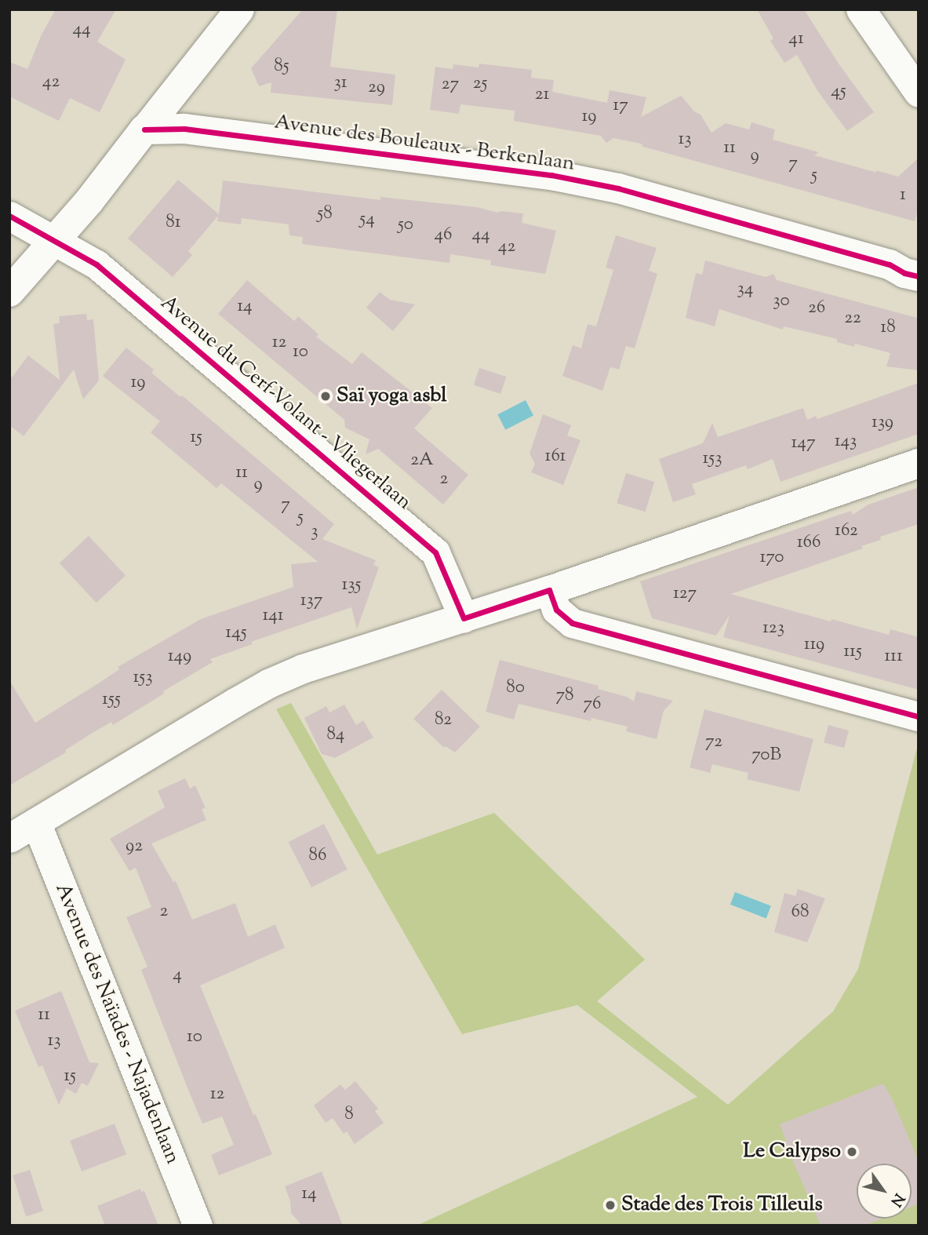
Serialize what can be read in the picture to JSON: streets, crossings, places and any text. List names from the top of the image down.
{
  "streets": {
    "street": ["Avenue des Bouleaux - Berkenlaan", "Avenue du Cerf-Volant - Vliegerlaan", "Avenue des Naïades - Najadenlaan"]
  },
  "places": ["Saï yoga asbl", "Le Calypso", "Stade des Trois Tilleuls"],
  "house_numbers": [
    "44",
    "41",
    "85",
    "42",
    "31",
    "25",
    "27",
    "29",
    "45",
    "21",
    "17",
    "19",
    "13",
    "11",
    "9",
    "7",
    "5",
    "1",
    "58",
    "54",
    "81",
    "50",
    "46",
    "44",
    "42",
    "34",
    "30",
    "14",
    "26",
    "22",
    "18",
    "12",
    "10",
    "19",
    "139",
    "15",
    "143",
    "147",
    "161",
    "153",
    "2A",
    "11",
    "2",
    "9",
    "7",
    "5",
    "162",
    "3",
    "166",
    "170",
    "135",
    "127",
    "137",
    "141",
    "123",
    "145",
    "119",
    "115",
    "149",
    "111",
    "153",
    "80",
    "78",
    "155",
    "76",
    "82",
    "84",
    "72",
    "70B",
    "92",
    "86",
    "2",
    "68",
    "4",
    "11",
    "10",
    "13",
    "15",
    "12",
    "8",
    "14"
  ],
  "north": "bottom right"
}
